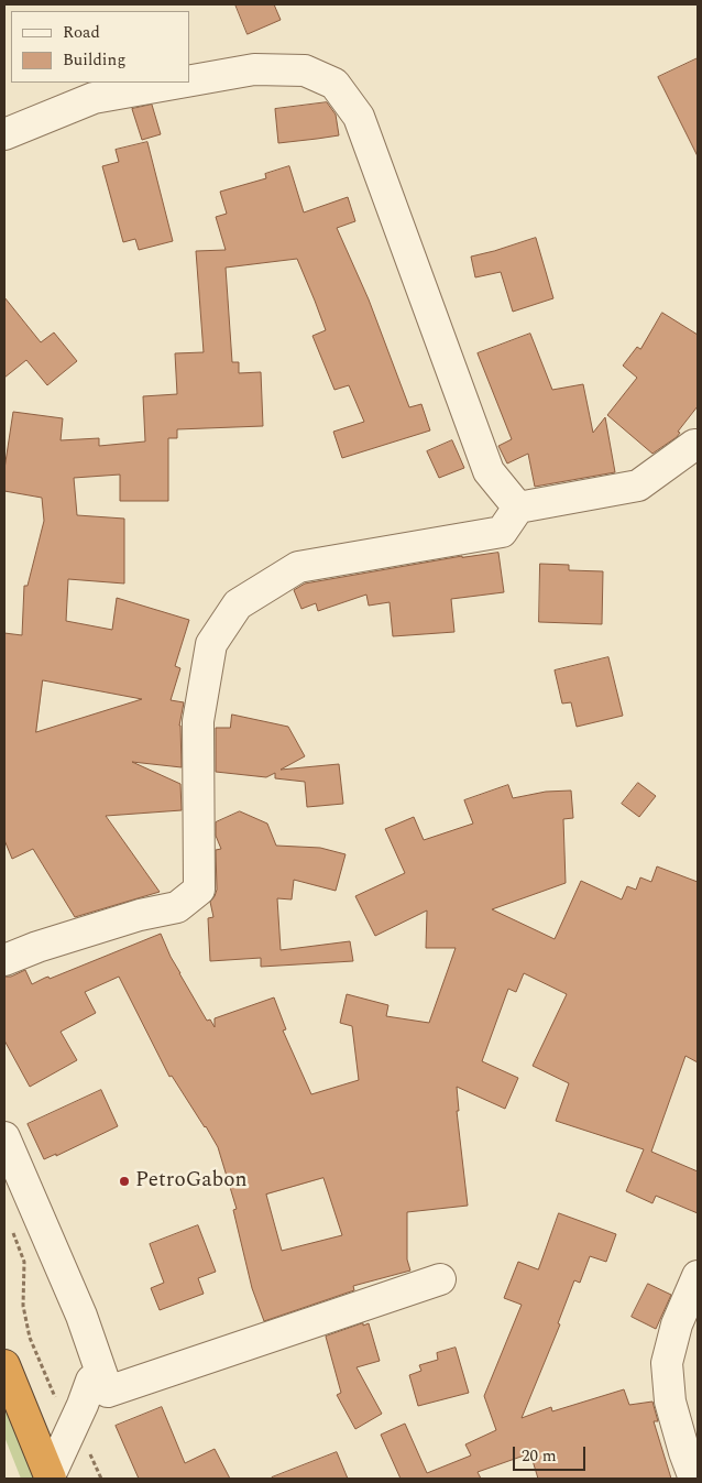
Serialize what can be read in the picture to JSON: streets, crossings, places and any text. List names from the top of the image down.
{
  "places": ["PetroGabon"],
  "legend": ["Road", "Building"],
  "scale_bar": "20 m"
}
